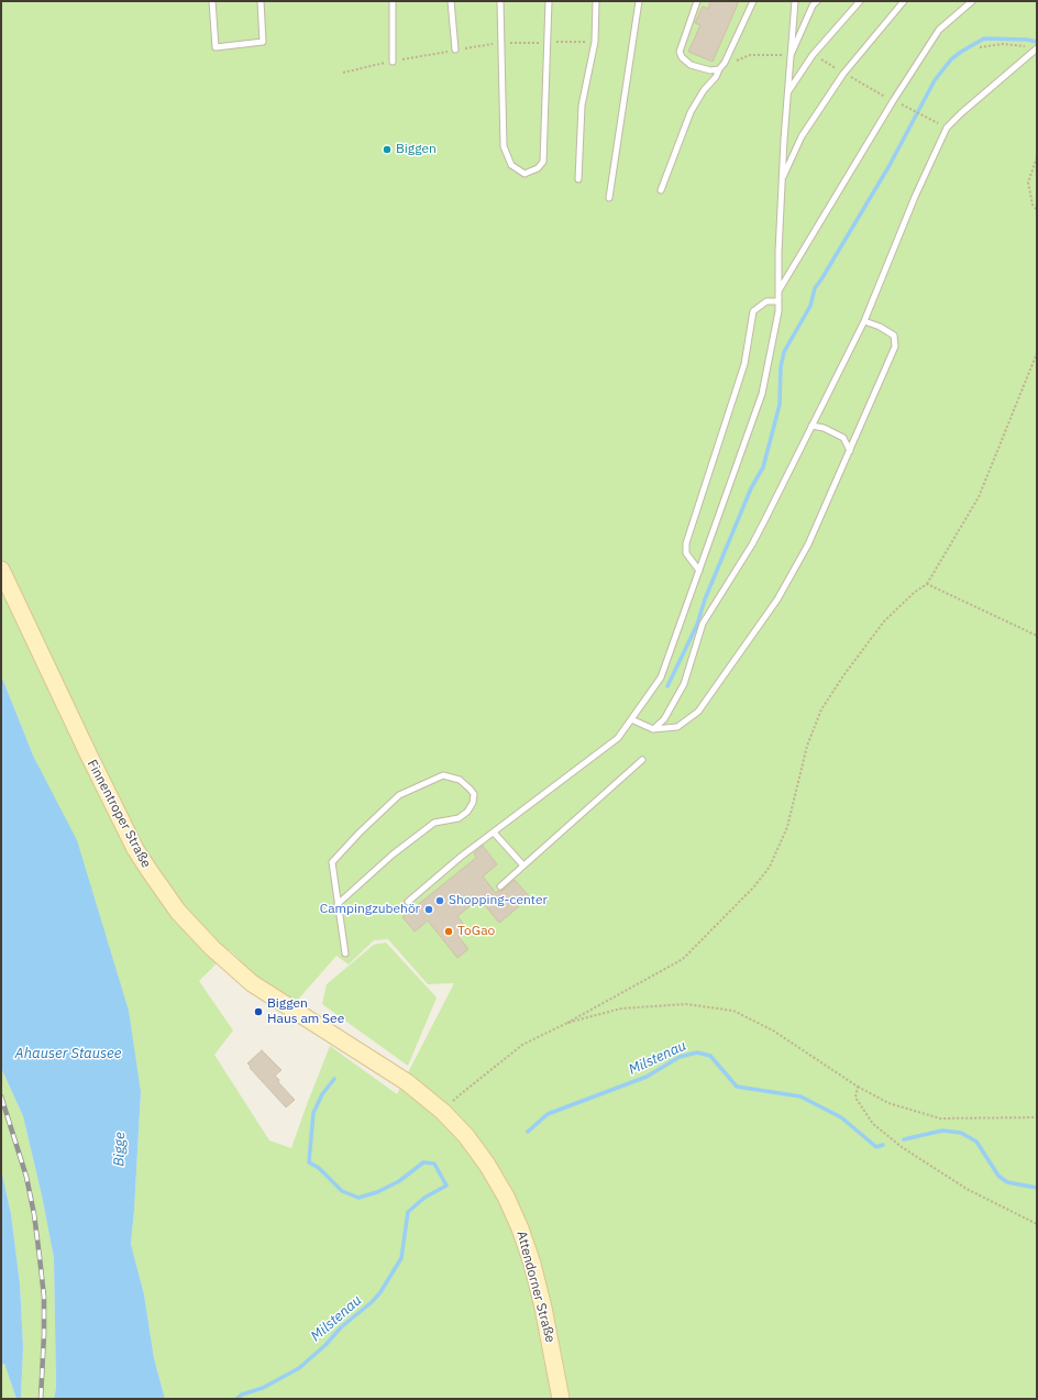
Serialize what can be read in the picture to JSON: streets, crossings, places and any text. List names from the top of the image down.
{
  "streets": {
    "main road": ["Finnentroper Straße", "Attendorner Straße"]
  },
  "crossings": [
    ["Finnentroper Straße", "Attendorner Straße"]
  ],
  "water": ["Ahauser Stausee", "Milstenau", "Bigge"],
  "places": [
    "Biggen",
    "Shopping-center",
    "Campingzubehör",
    "ToGao",
    "Biggen Haus am See"
  ]
}
